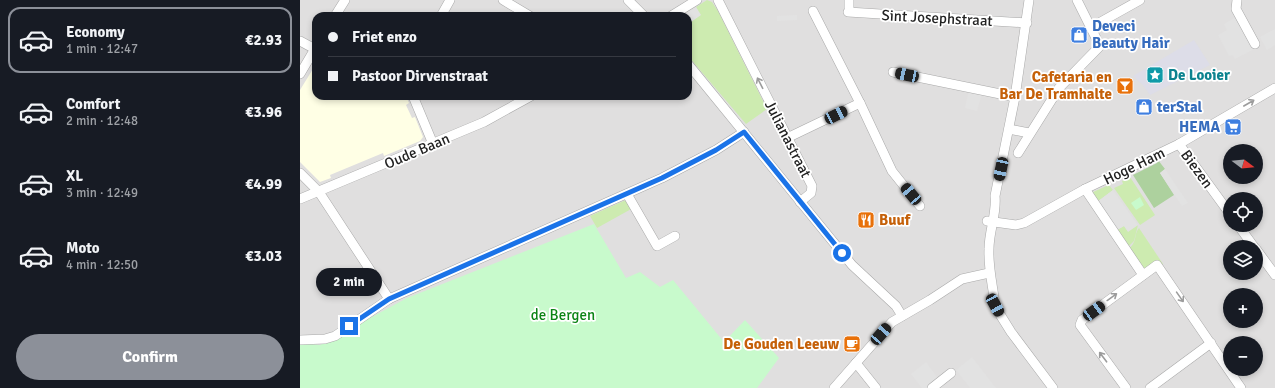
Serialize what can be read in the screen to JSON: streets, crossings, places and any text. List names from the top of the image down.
{
  "streets": {
    "street": [
      "Sint Josephstraat",
      "Julianastraat",
      "Oude Baan",
      "Hoge Ham",
      "Biezen"
    ]
  },
  "crossings": [
    ["Hoge Ham", "Biezen"]
  ],
  "parks": ["de Bergen"],
  "places": {
    "shop": ["Deveci Beauty Hair", "terStal"],
    "place": ["De Looier"],
    "bar": ["Cafetaria en Bar De Tramhalte"],
    "supermarket": ["HEMA"],
    "restaurant": ["Buuf"],
    "cafe": ["De Gouden Leeuw"]
  },
  "north": "right",
  "page": {
    "list": [
      {
        "name": "Economy",
        "note": "1 min · 12:47",
        "value": "€2.93"
      },
      {
        "name": "Comfort",
        "note": "2 min · 12:48",
        "value": "€3.96"
      },
      {
        "name": "XL",
        "note": "3 min · 12:49",
        "value": "€4.99"
      },
      {
        "name": "Moto",
        "note": "4 min · 12:50",
        "value": "€3.03"
      }
    ],
    "banner": ["Friet enzo", "Pastoor Dirvenstraat"],
    "map_buttons": ["+", "−"],
    "bubble": "2 min",
    "buttons": "Confirm"
  }
}
